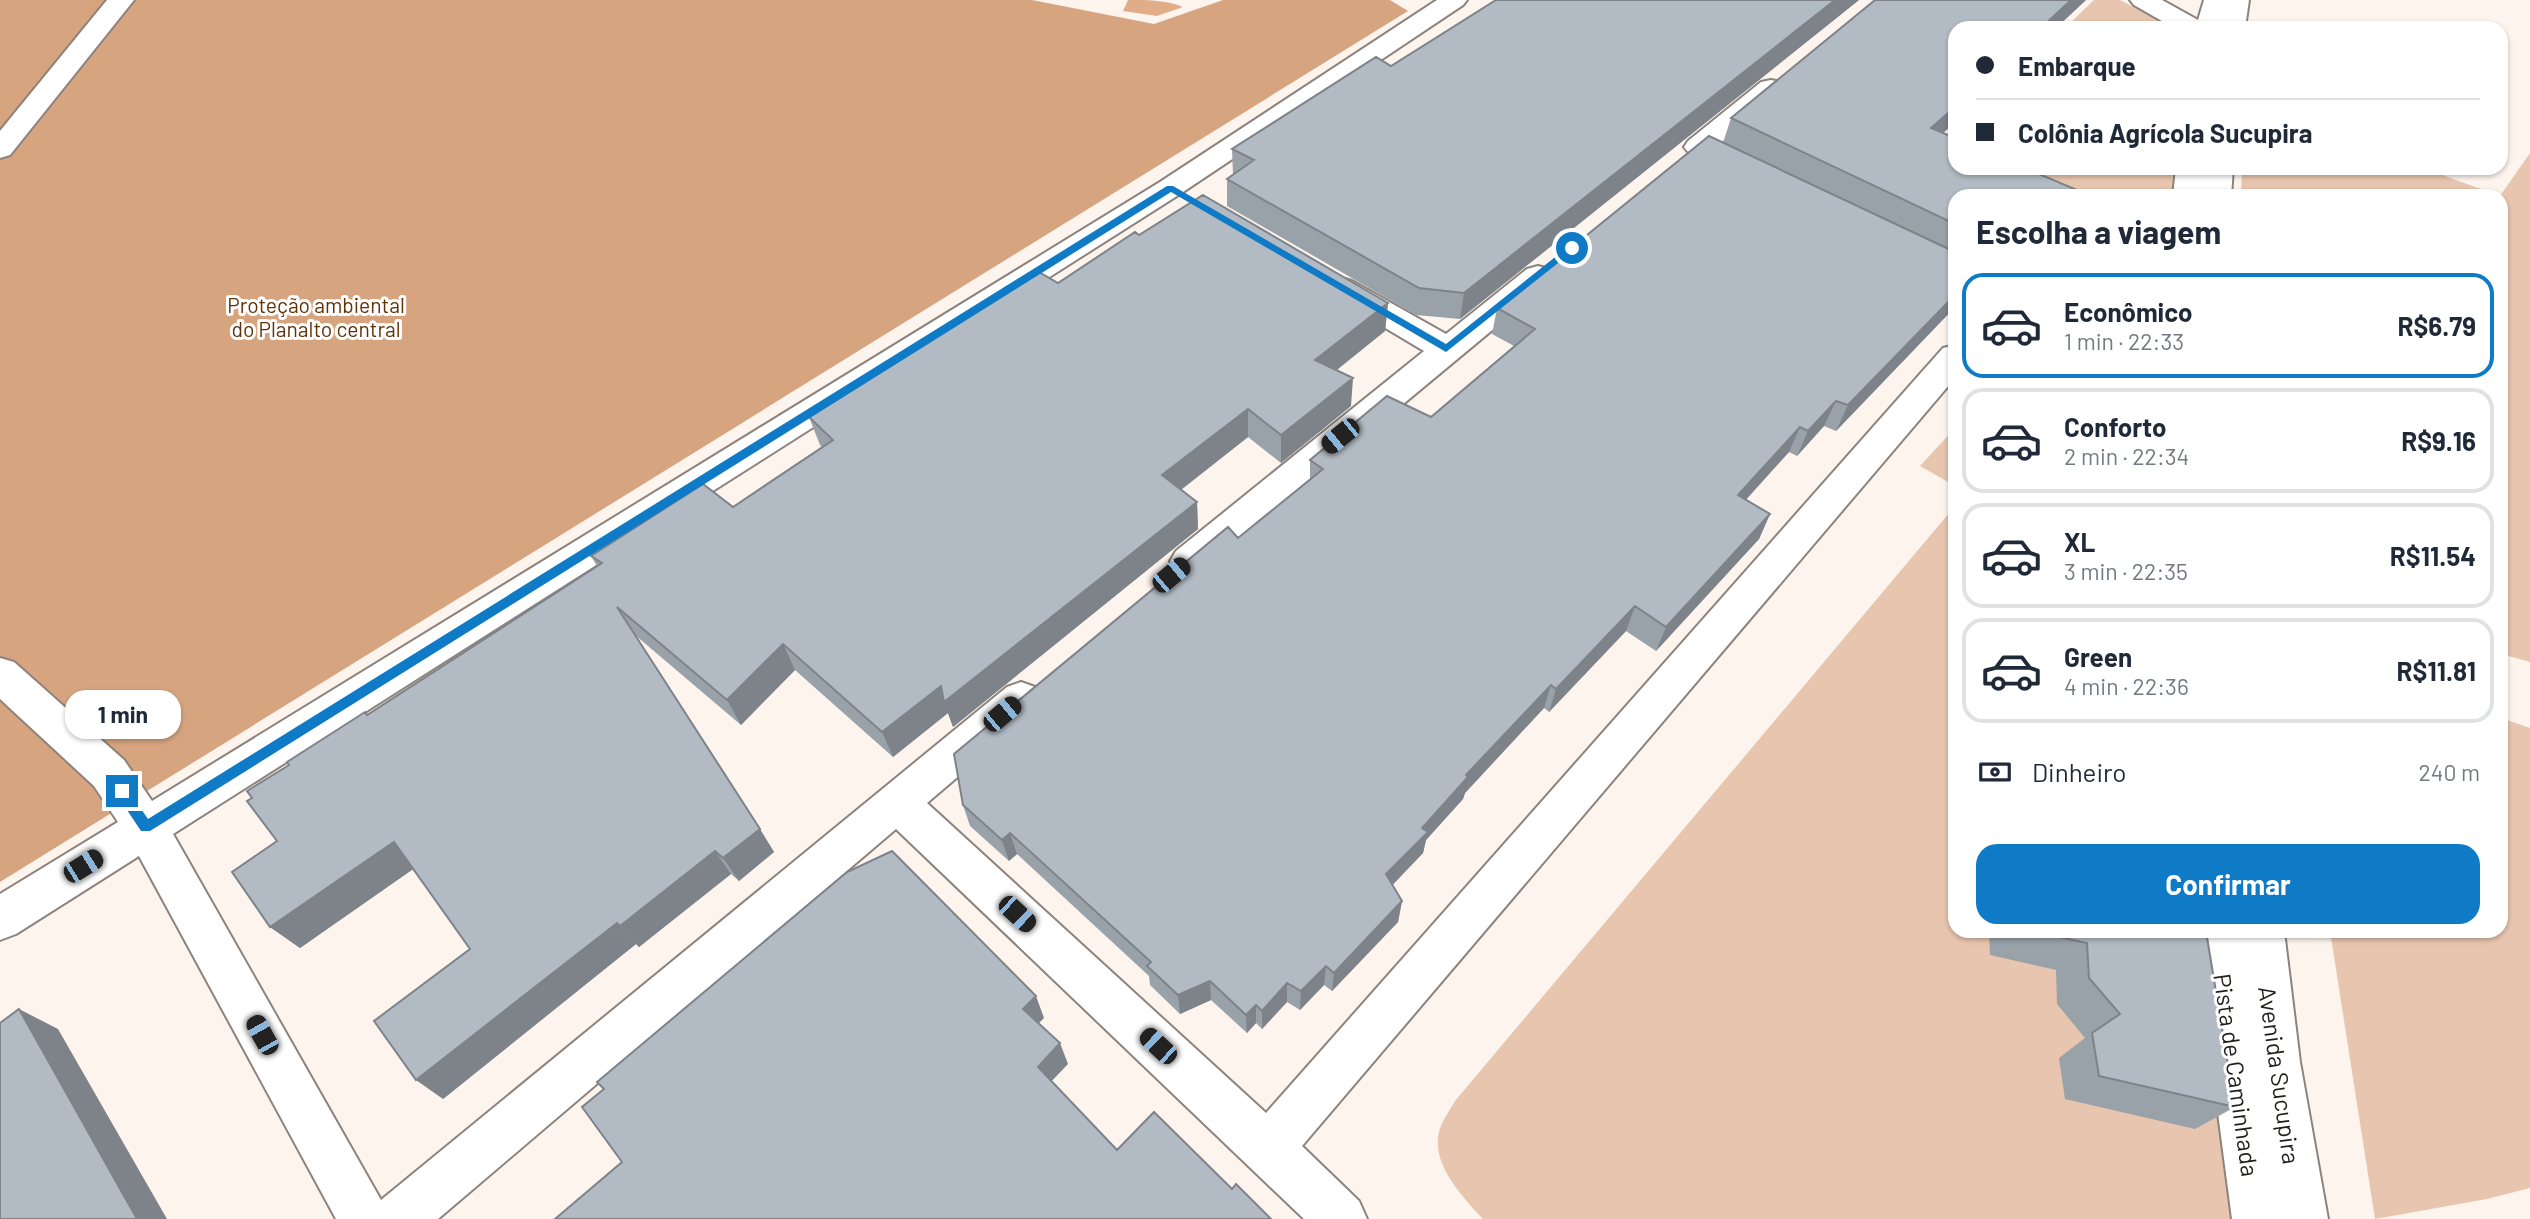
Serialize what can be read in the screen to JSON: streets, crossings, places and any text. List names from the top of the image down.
{
  "streets": {
    "street": ["Pista de Caminhada", "Avenida Sucupira"]
  },
  "parks": ["Proteção ambiental do Planalto central"],
  "page": {
    "banner": ["Embarque", "Colônia Agrícola Sucupira"],
    "heading": "Escolha a viagem",
    "list": [
      {
        "name": "Econômico",
        "note": "1 min · 22:33",
        "value": "R$6.79"
      },
      {
        "name": "Conforto",
        "note": "2 min · 22:34",
        "value": "R$9.16"
      },
      {
        "name": "XL",
        "note": "3 min · 22:35",
        "value": "R$11.54"
      },
      {
        "name": "Green",
        "note": "4 min · 22:36",
        "value": "R$11.81"
      }
    ],
    "bubble": "1 min",
    "pay": ["Dinheiro", "240 m"],
    "buttons": "Confirmar"
  }
}
